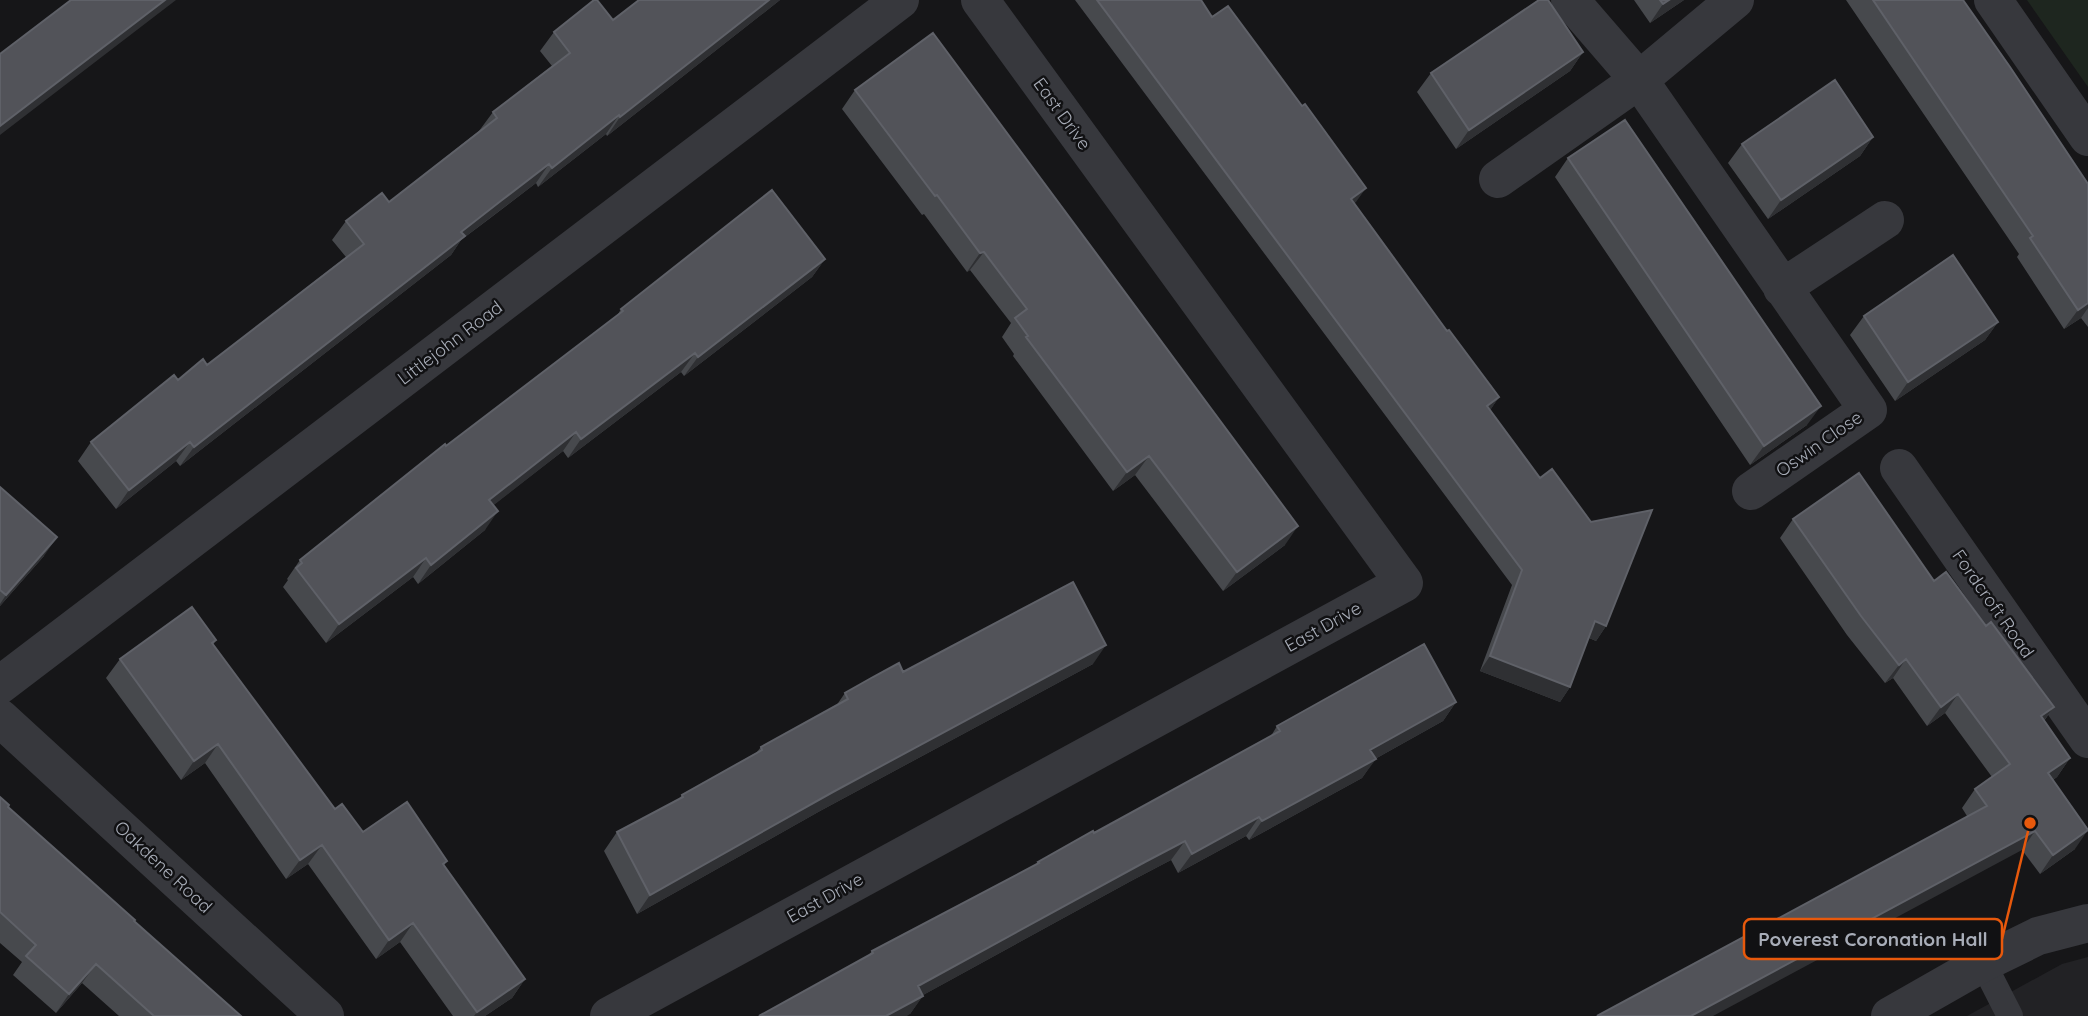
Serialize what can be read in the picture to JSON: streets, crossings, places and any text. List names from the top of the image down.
{
  "streets": {
    "street": [
      "East Drive",
      "Littlejohn Road",
      "Oswin Close",
      "Fordcroft Road",
      "Oakdene Road"
    ]
  },
  "places": ["Poverest Coronation Hall"]
}
